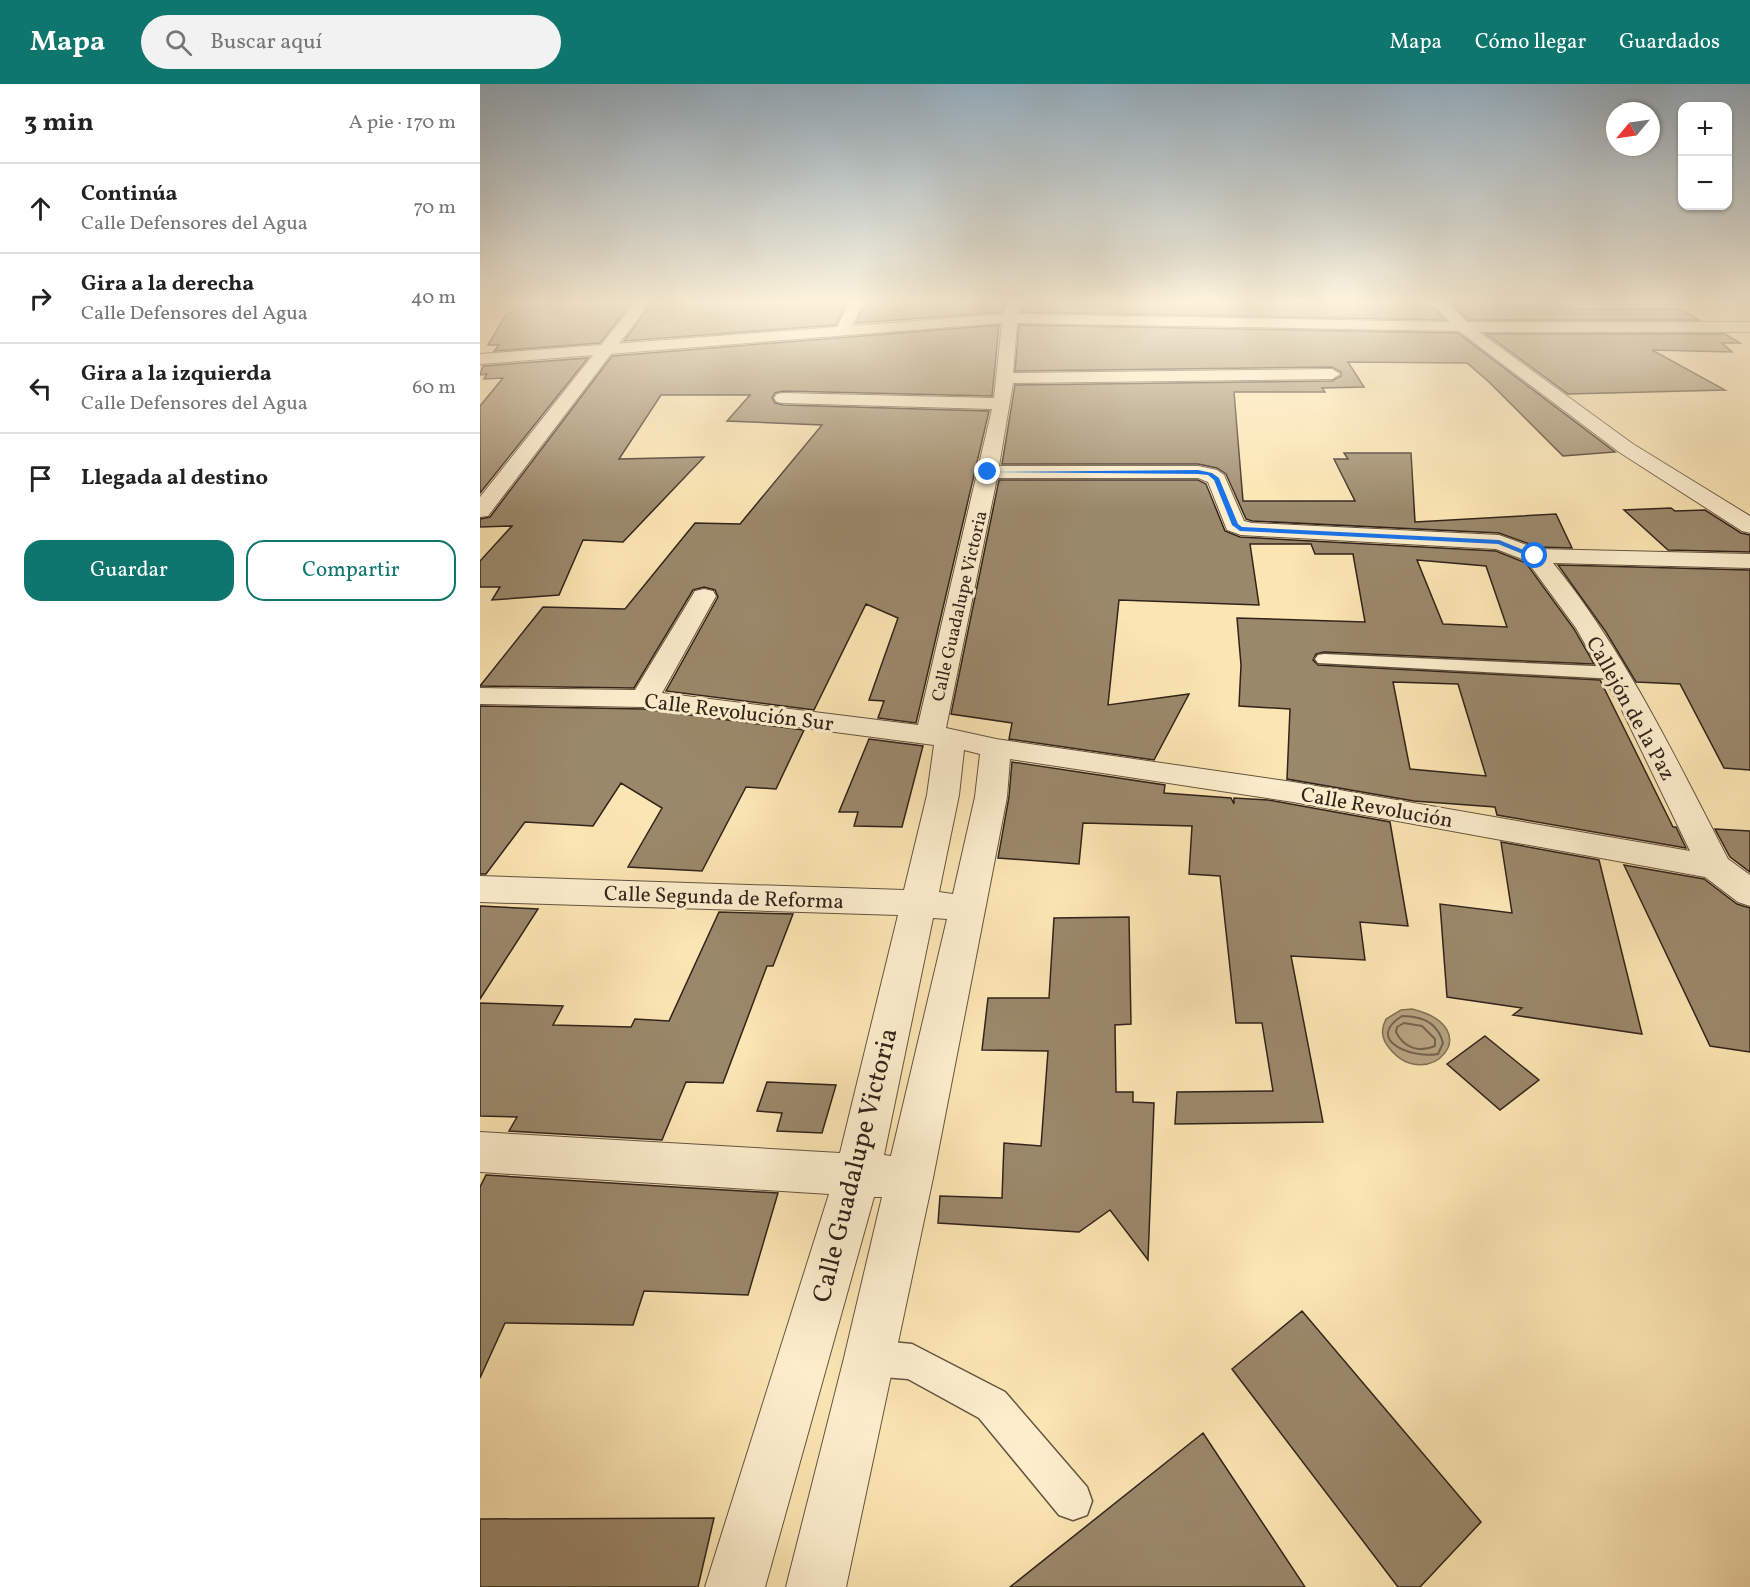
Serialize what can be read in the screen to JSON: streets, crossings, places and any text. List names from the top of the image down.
{
  "streets": {
    "street": [
      "Calle Guadalupe Victoria",
      "Callejón de la Paz",
      "Calle Revolución Sur",
      "Calle Revolución",
      "Calle Segunda de Reforma"
    ]
  },
  "crossings": [
    ["Calle Guadalupe Victoria", "Calle Revolución Sur"],
    ["Calle Guadalupe Victoria", "Calle Segunda de Reforma"],
    ["Callejón de la Paz", "Calle Revolución"],
    ["Calle Revolución Sur", "Calle Revolución"]
  ],
  "north": "bottom left",
  "page": {
    "header": "Mapa",
    "search": "Buscar aquí",
    "nav": ["Mapa", "Cómo llegar", "Guardados"],
    "heading": ["3 min", "A pie · 170 m"],
    "map_buttons": ["+", "−"],
    "list": [
      ["Continúa", "Calle Defensores del Agua", "70 m"],
      ["Gira a la derecha", "Calle Defensores del Agua", "40 m"],
      ["Gira a la izquierda", "Calle Defensores del Agua", "60 m"],
      "Llegada al destino"
    ],
    "buttons": ["Guardar", "Compartir"]
  }
}
